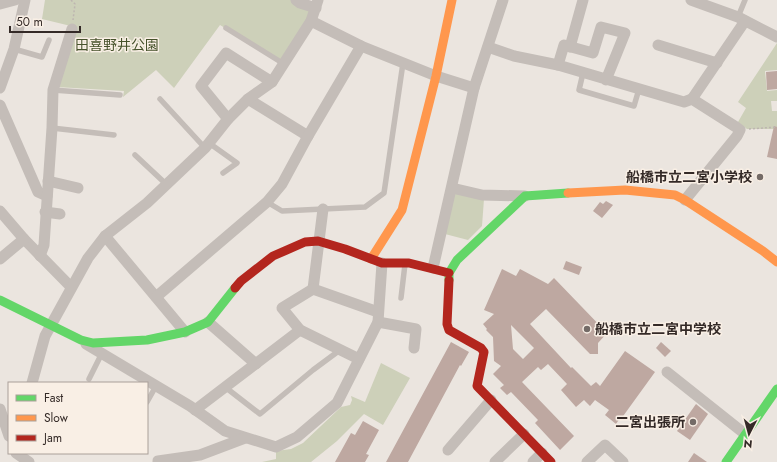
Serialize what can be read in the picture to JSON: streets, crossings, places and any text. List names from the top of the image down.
{
  "parks": ["田喜野井公園"],
  "places": ["船橋市立二宮小学校", "船橋市立二宮中学校", "二宮出張所"],
  "legend": ["Fast", "Slow", "Jam"],
  "scale_bar": "50 m",
  "north": "bottom"
}
